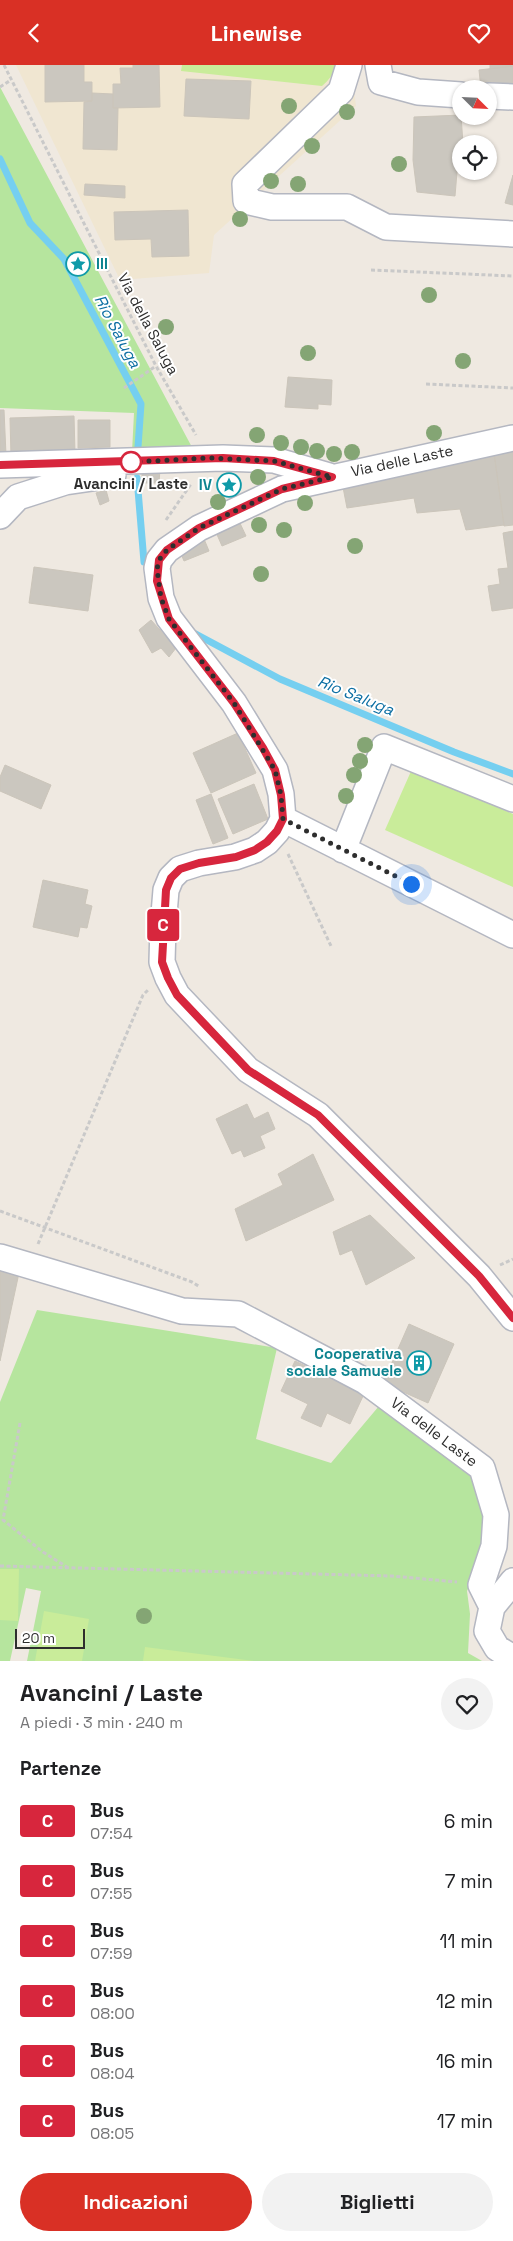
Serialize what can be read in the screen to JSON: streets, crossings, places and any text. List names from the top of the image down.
{
  "streets": {
    "street": ["Via delle Laste"],
    "path": ["Via della Saluga"]
  },
  "water": ["Rio Saluga"],
  "places": {
    "place": ["III", "IV"],
    "other": ["Avancini / Laste"],
    "building": ["Cooperativa sociale Samuele"]
  },
  "lines": ["bus line C"],
  "scale_bar": "20 m",
  "north": "bottom right",
  "page": {
    "header": "Linewise",
    "on_map": "C",
    "scale": "20 m",
    "heading": [
      ["Avancini / Laste", "A piedi · 3 min · 240 m"],
      "Partenze"
    ],
    "list": [
      {
        "mark": "C",
        "name": "Bus",
        "note": "07:54",
        "value": "6 min"
      },
      {
        "mark": "C",
        "name": "Bus",
        "note": "07:55",
        "value": "7 min"
      },
      {
        "mark": "C",
        "name": "Bus",
        "note": "07:59",
        "value": "11 min"
      },
      {
        "mark": "C",
        "name": "Bus",
        "note": "08:00",
        "value": "12 min"
      },
      {
        "mark": "C",
        "name": "Bus",
        "note": "08:04",
        "value": "16 min"
      },
      {
        "mark": "C",
        "name": "Bus",
        "note": "08:05",
        "value": "17 min"
      }
    ],
    "buttons": ["Indicazioni", "Biglietti"]
  }
}
